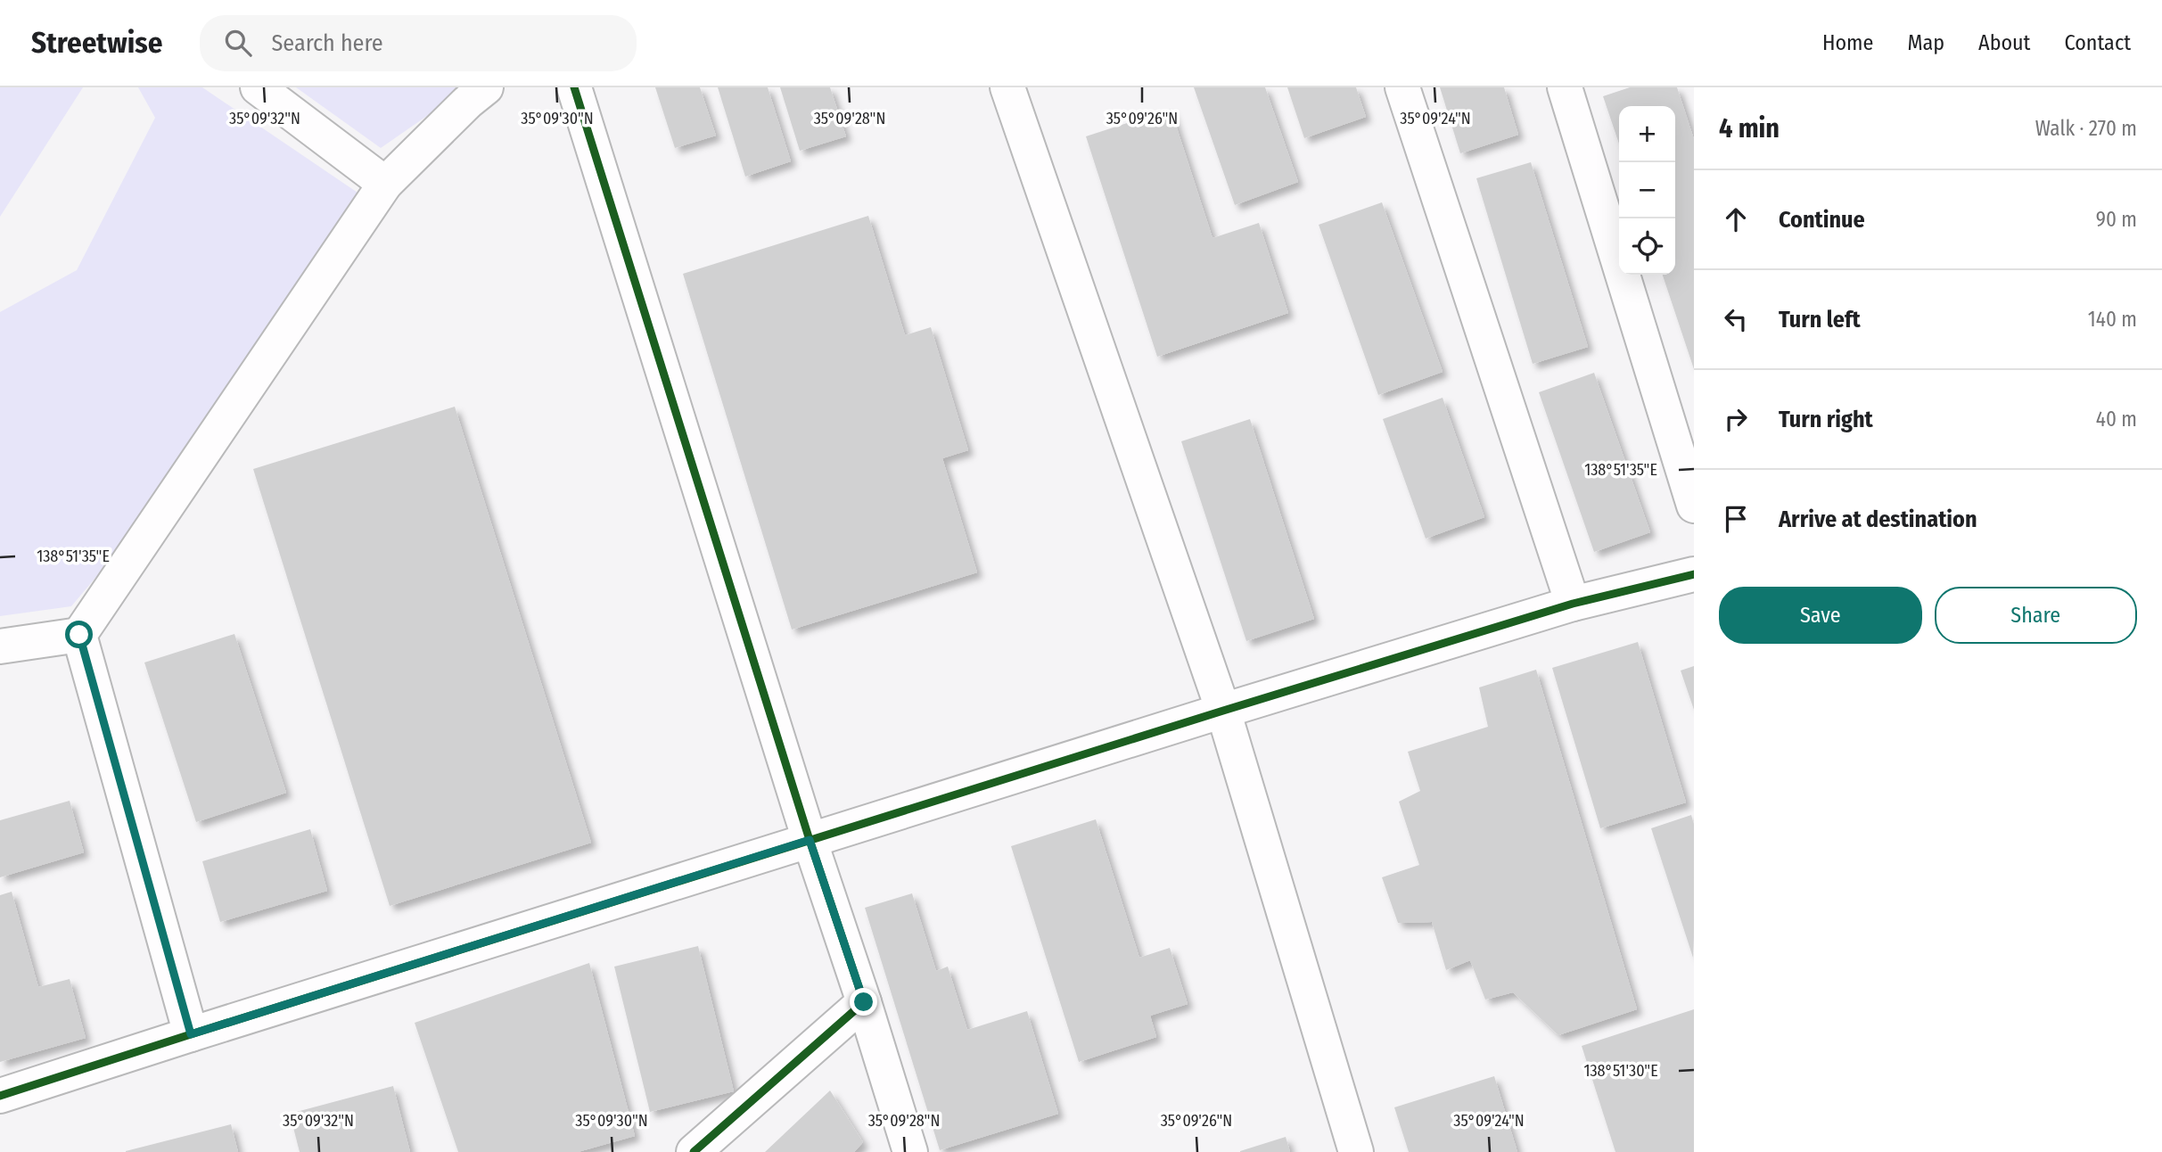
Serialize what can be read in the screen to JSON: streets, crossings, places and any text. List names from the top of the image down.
{
  "page": {
    "header": "Streetwise",
    "search": "Search here",
    "nav": [
      "Home",
      "Map",
      "About",
      "Contact"
    ],
    "heading": ["4 min", "Walk · 270 m"],
    "map_buttons": ["+", "−"],
    "list": [
      ["Continue", "90 m"],
      ["Turn left", "140 m"],
      ["Turn right", "40 m"],
      "Arrive at destination"
    ],
    "buttons": ["Save", "Share"]
  },
  "coordinates": [
    "35°09'32\"N",
    "35°09'30\"N",
    "35°09'28\"N",
    "35°09'26\"N",
    "35°09'24\"N",
    "138°51'35\"E",
    "138°51'30\"E"
  ]
}
